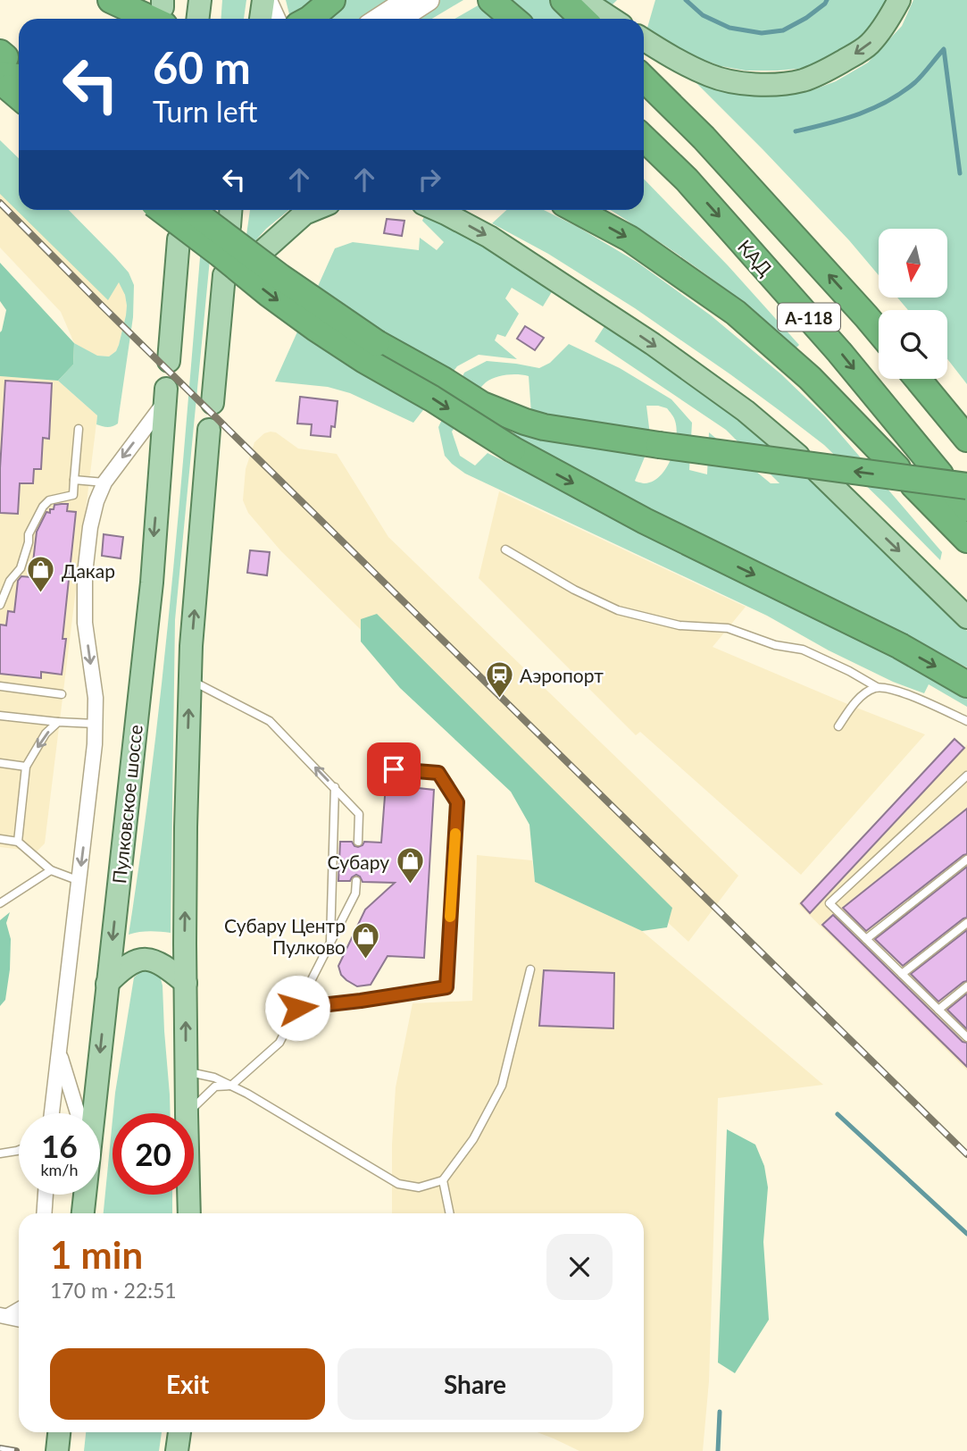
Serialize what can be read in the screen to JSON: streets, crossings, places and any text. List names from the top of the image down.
{
  "streets": {
    "highway": ["КАД", "А-118"],
    "main road": ["Пулковское шоссе"]
  },
  "places": {
    "shop": ["Дакар", "Субару", "Субару Центр Пулково"],
    "station": ["Аэропорт"]
  },
  "north": "bottom",
  "page": {
    "turn": ["60 m", "Turn left"],
    "speed": "16 km/h",
    "limit": "20",
    "heading": ["1 min", "170 m · 22:51"],
    "buttons": ["Exit", "Share"]
  }
}
